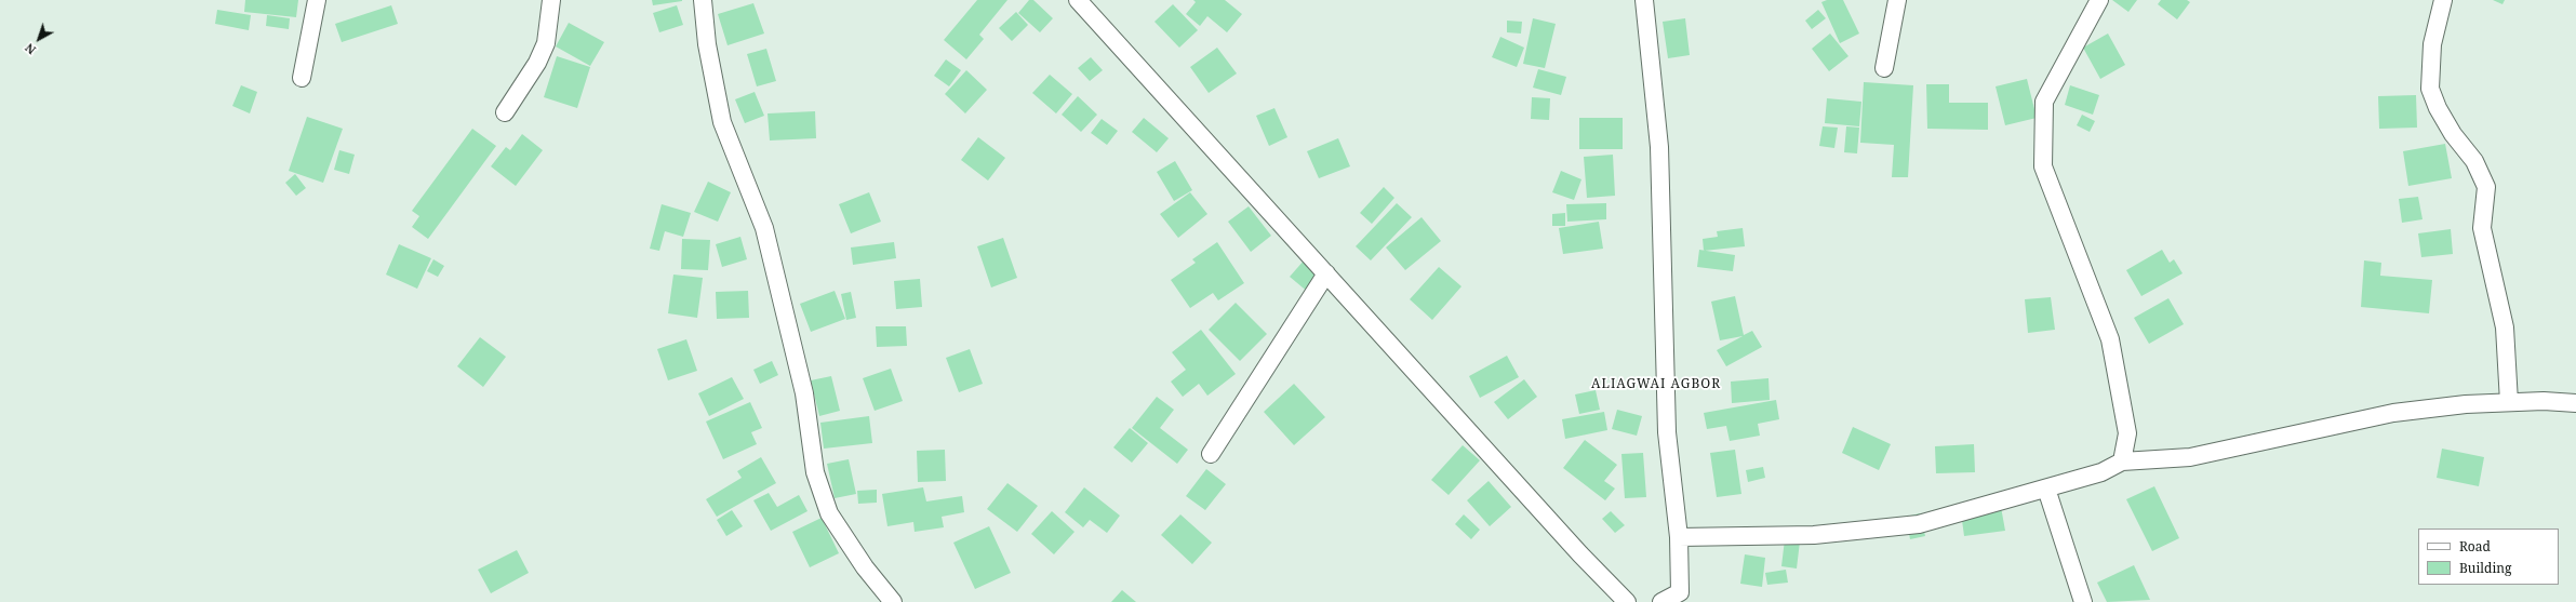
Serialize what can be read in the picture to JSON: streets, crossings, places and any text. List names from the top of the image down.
{
  "districts": ["ALIAGWAI AGBOR"],
  "legend": ["Road", "Building"],
  "north": "bottom left"
}
